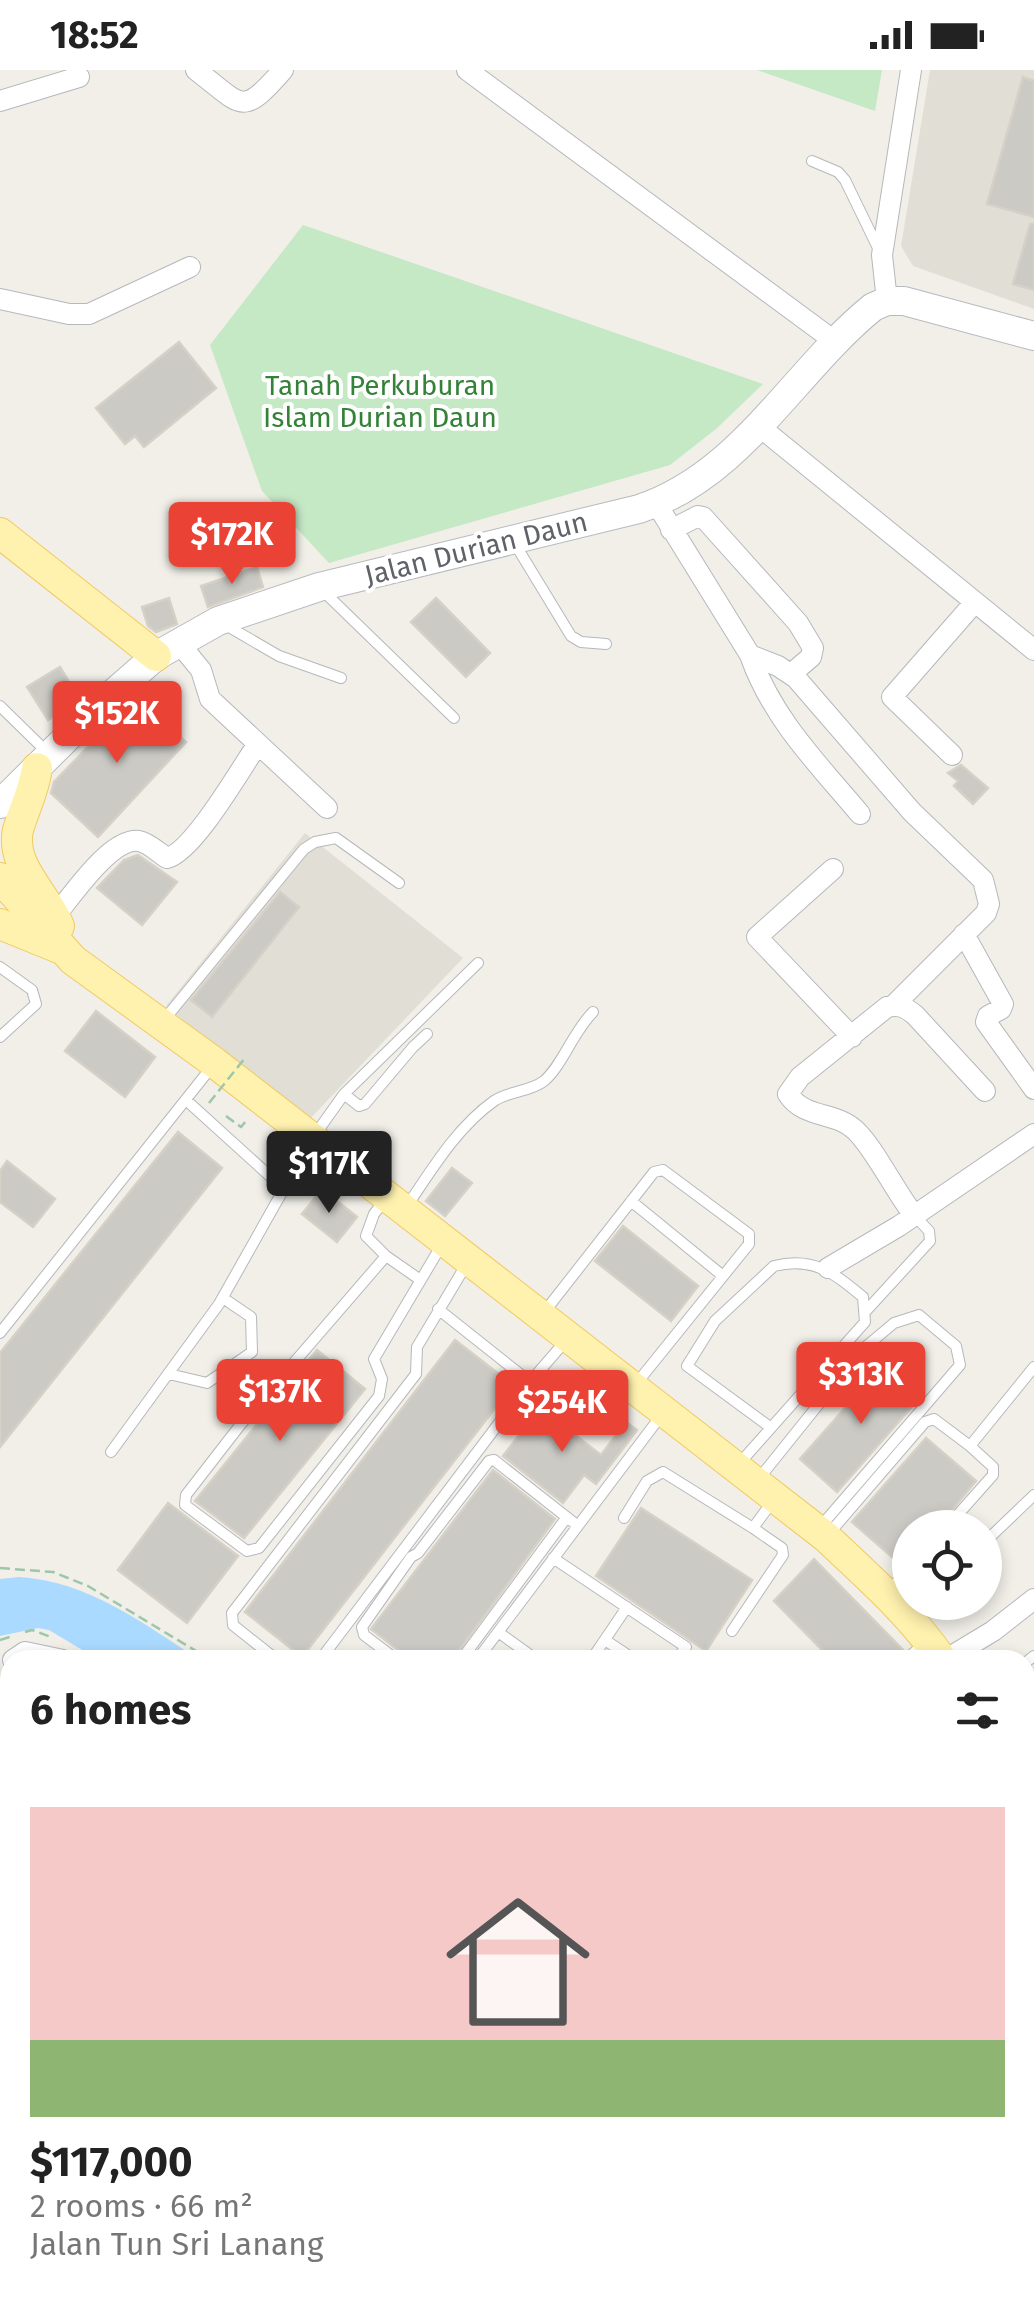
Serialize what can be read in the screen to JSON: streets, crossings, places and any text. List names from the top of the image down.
{
  "streets": {
    "street": ["Jalan Durian Daun"]
  },
  "parks": ["Tanah Perkuburan Islam Durian Daun"],
  "page": {
    "status": "18:52",
    "price": [
      "$172K",
      "$152K",
      "$117K",
      "$313K",
      "$137K",
      "$254K"
    ],
    "heading": "6 homes",
    "list": [
      {
        "name": "$117,000",
        "note": "2 rooms · 66 m² · Jalan Tun Sri Lanang"
      }
    ]
  }
}
